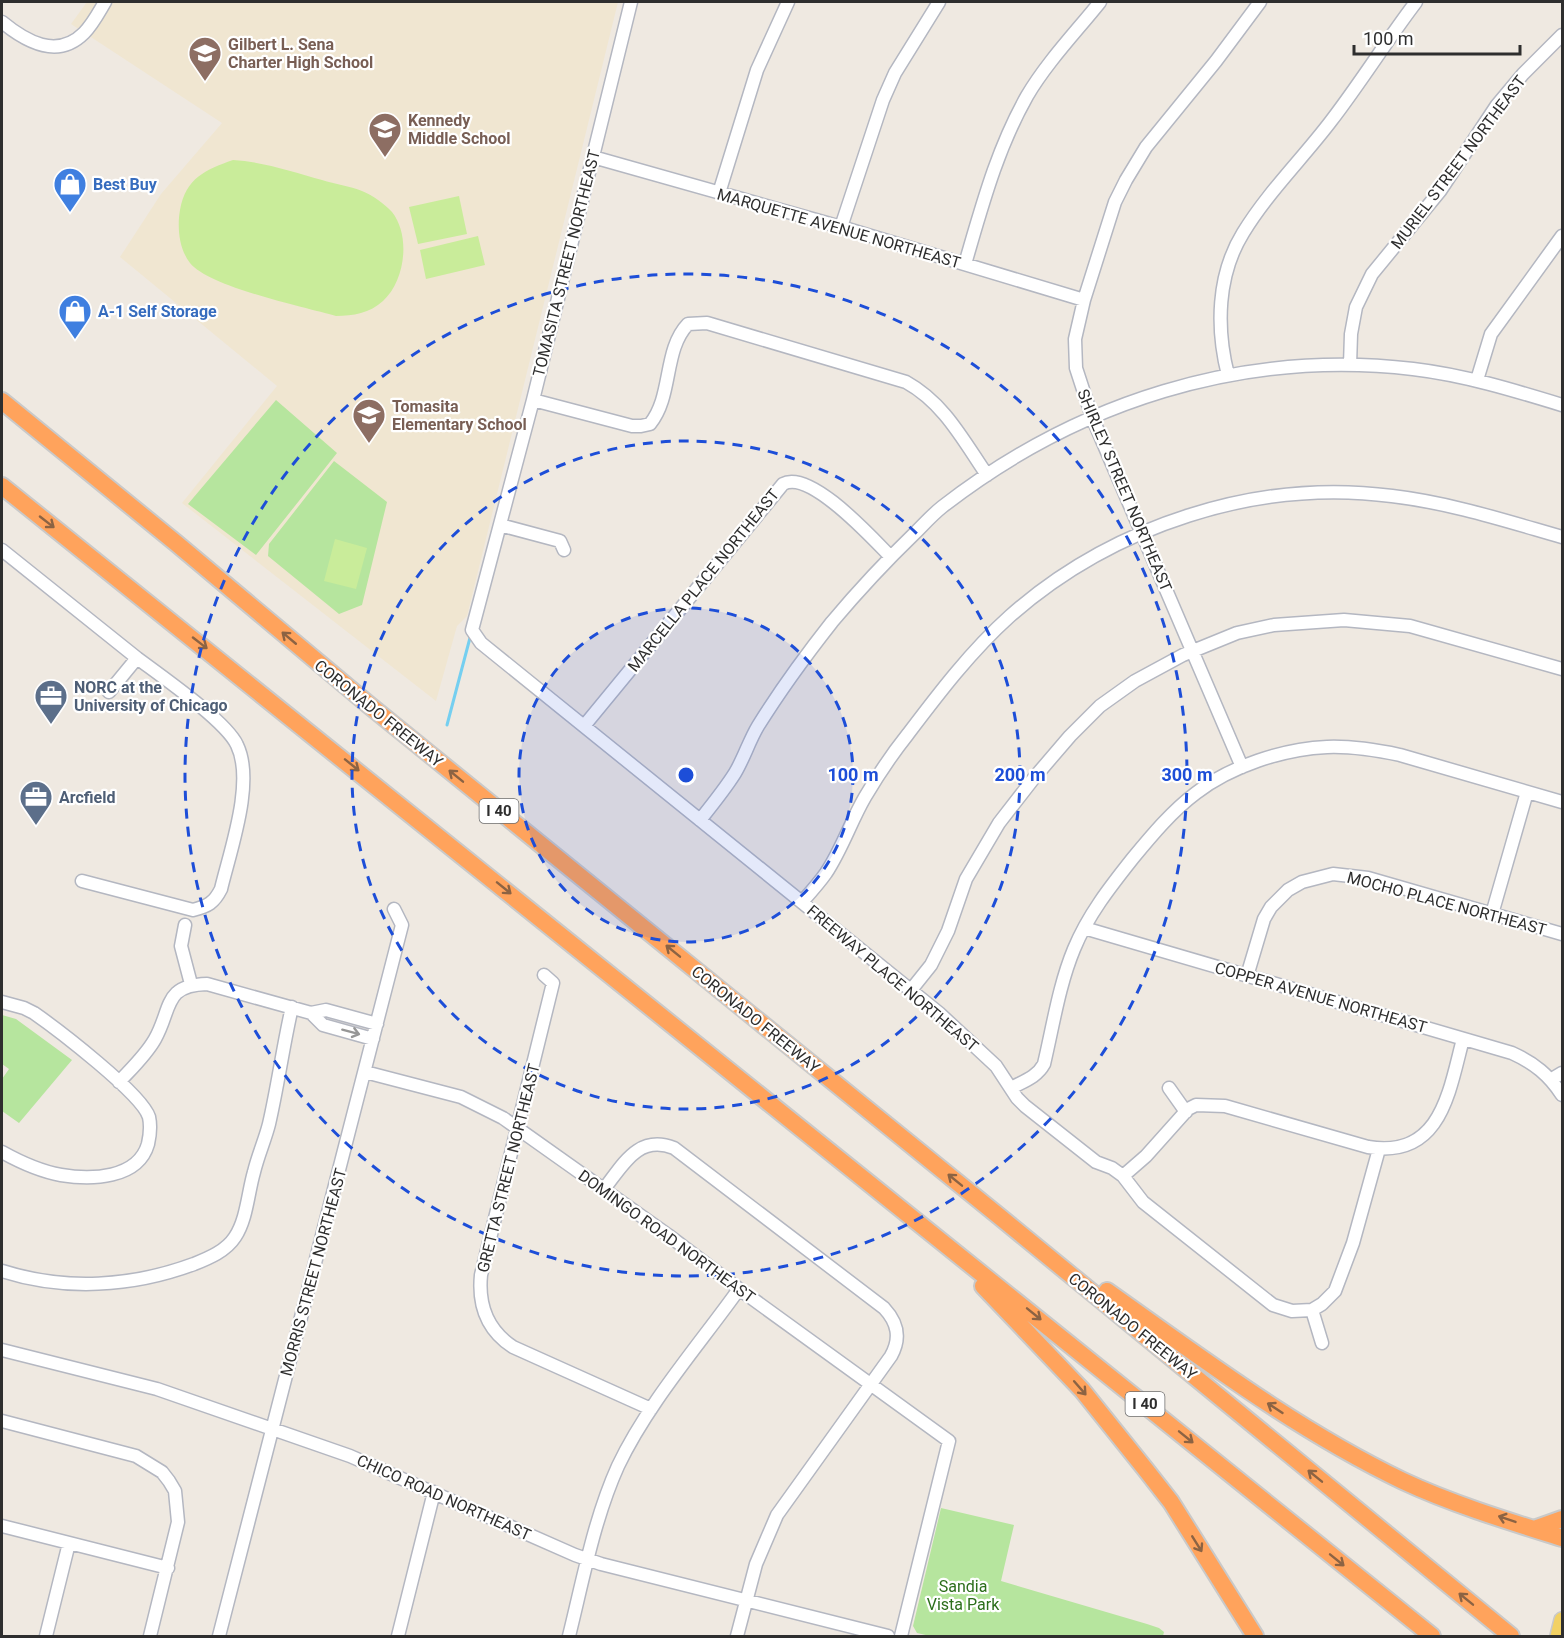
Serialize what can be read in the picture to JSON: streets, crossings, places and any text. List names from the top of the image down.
{
  "streets": {
    "highway": ["CORONADO FREEWAY", "I 40"],
    "street": [
      "MURIEL STREET NORTHEAST",
      "MARQUETTE AVENUE NORTHEAST",
      "TOMASITA STREET NORTHEAST",
      "SHIRLEY STREET NORTHEAST",
      "MARCELLA PLACE NORTHEAST",
      "MOCHO PLACE NORTHEAST",
      "FREEWAY PLACE NORTHEAST",
      "COPPER AVENUE NORTHEAST",
      "GRETTA STREET NORTHEAST",
      "DOMINGO ROAD NORTHEAST",
      "MORRIS STREET NORTHEAST",
      "CHICO ROAD NORTHEAST"
    ]
  },
  "crossings": [
    ["MARQUETTE AVENUE NORTHEAST", "TOMASITA STREET NORTHEAST"],
    ["MARQUETTE AVENUE NORTHEAST", "SHIRLEY STREET NORTHEAST"],
    ["TOMASITA STREET NORTHEAST", "FREEWAY PLACE NORTHEAST"],
    ["MARCELLA PLACE NORTHEAST", "FREEWAY PLACE NORTHEAST"],
    ["MOCHO PLACE NORTHEAST", "COPPER AVENUE NORTHEAST"],
    ["GRETTA STREET NORTHEAST", "DOMINGO ROAD NORTHEAST"],
    ["DOMINGO ROAD NORTHEAST", "MORRIS STREET NORTHEAST"],
    ["MORRIS STREET NORTHEAST", "CHICO ROAD NORTHEAST"]
  ],
  "parks": ["Sandia Vista Park"],
  "places": {
    "school or university": ["Gilbert L. Sena Charter High School", "Kennedy Middle School", "Tomasita Elementary School"],
    "shop": ["Best Buy", "A-1 Self Storage"],
    "office": ["NORC at the University of Chicago", "Arcfield"]
  },
  "scale_bar": "100 m",
  "rings": ["100 m", "200 m", "300 m"]
}
